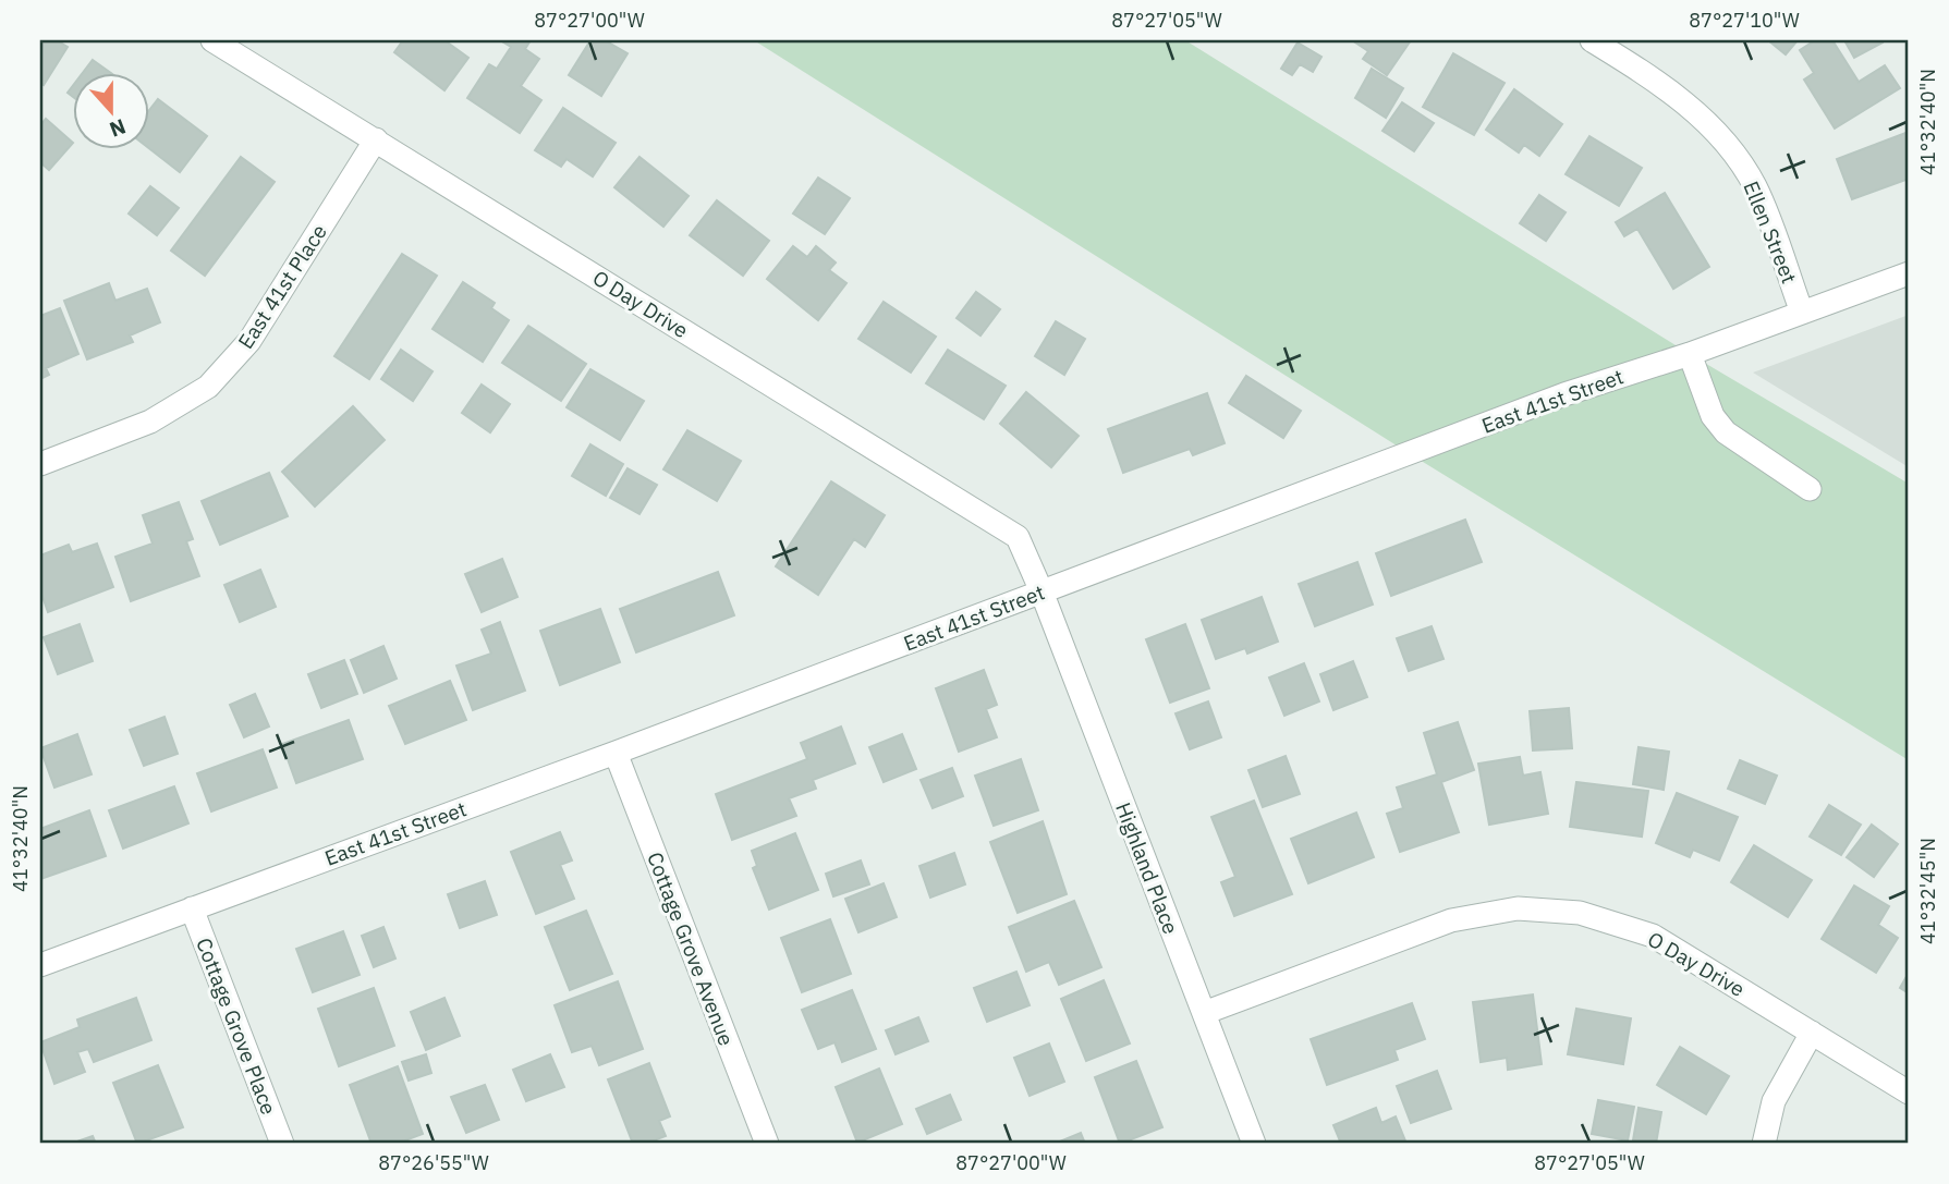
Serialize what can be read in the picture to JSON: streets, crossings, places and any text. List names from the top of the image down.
{
  "streets": {
    "street": [
      "Ellen Street",
      "East 41st Place",
      "O Day Drive",
      "East 41st Street",
      "Highland Place",
      "Cottage Grove Avenue",
      "Cottage Grove Place"
    ]
  },
  "crossings": [
    ["Ellen Street", "East 41st Street"],
    ["East 41st Place", "O Day Drive"],
    ["O Day Drive", "East 41st Street"],
    ["O Day Drive", "Highland Place"],
    ["East 41st Street", "Highland Place"],
    ["East 41st Street", "Cottage Grove Avenue"],
    ["East 41st Street", "Cottage Grove Place"]
  ],
  "north": "bottom",
  "coordinates": [
    "87°27'00\"W",
    "87°27'05\"W",
    "87°27'10\"W",
    "41°32'40\"N",
    "41°32'45\"N",
    "87°26'55\"W"
  ]
}
